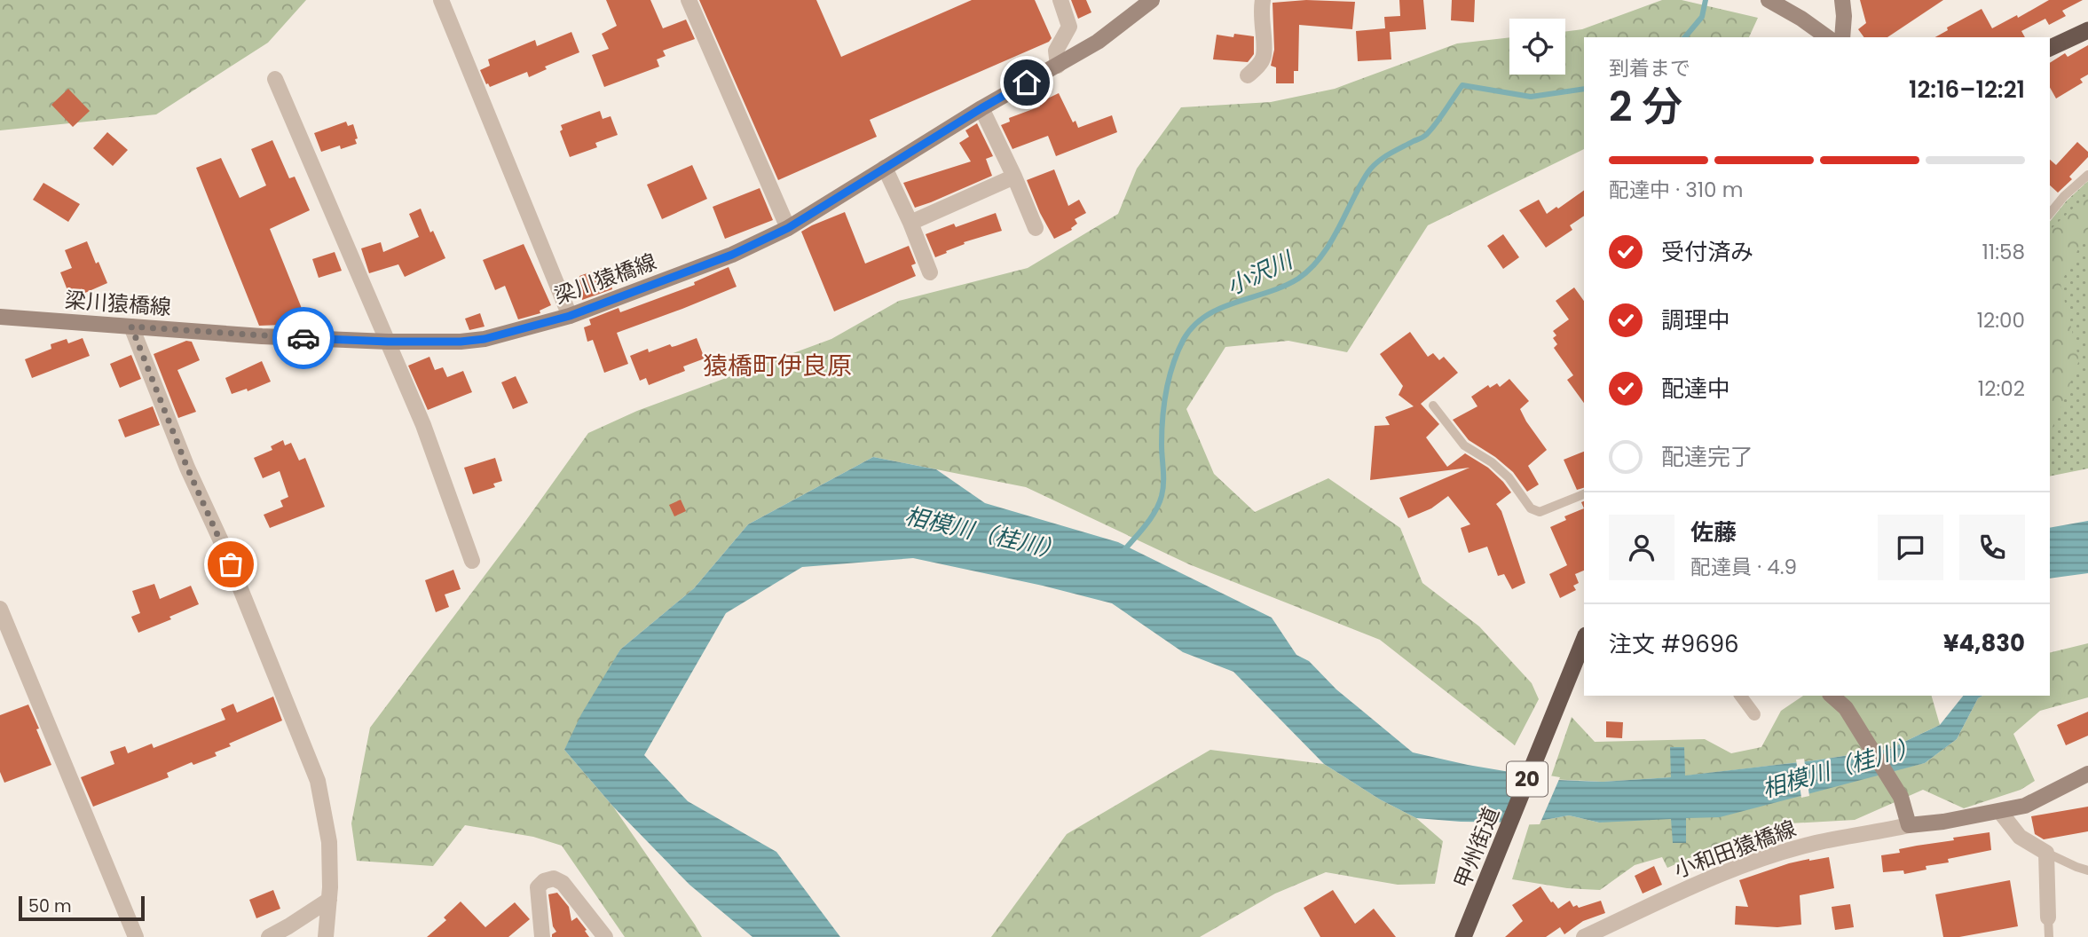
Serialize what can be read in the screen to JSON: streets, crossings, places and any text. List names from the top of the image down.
{
  "streets": {
    "highway": ["20", "甲州街道"],
    "main road": ["梁川猿橋線", "小和田猿橋線"]
  },
  "districts": ["猿橋町伊良原"],
  "water": ["小沢川", "相模川（桂川）"],
  "scale_bar": "50 m",
  "page": {
    "heading": ["2 分", "到着まで", "12:16–12:21"],
    "panel": [
      "佐藤",
      "配達員 · 4.9",
      "注文 #9696",
      "¥4,830"
    ],
    "bar": "配達中 · 310 m",
    "list": [
      ["受付済み", "11:58"],
      ["調理中", "12:00"],
      ["配達中", "12:02"],
      "配達完了"
    ],
    "scale": "50 m"
  }
}
